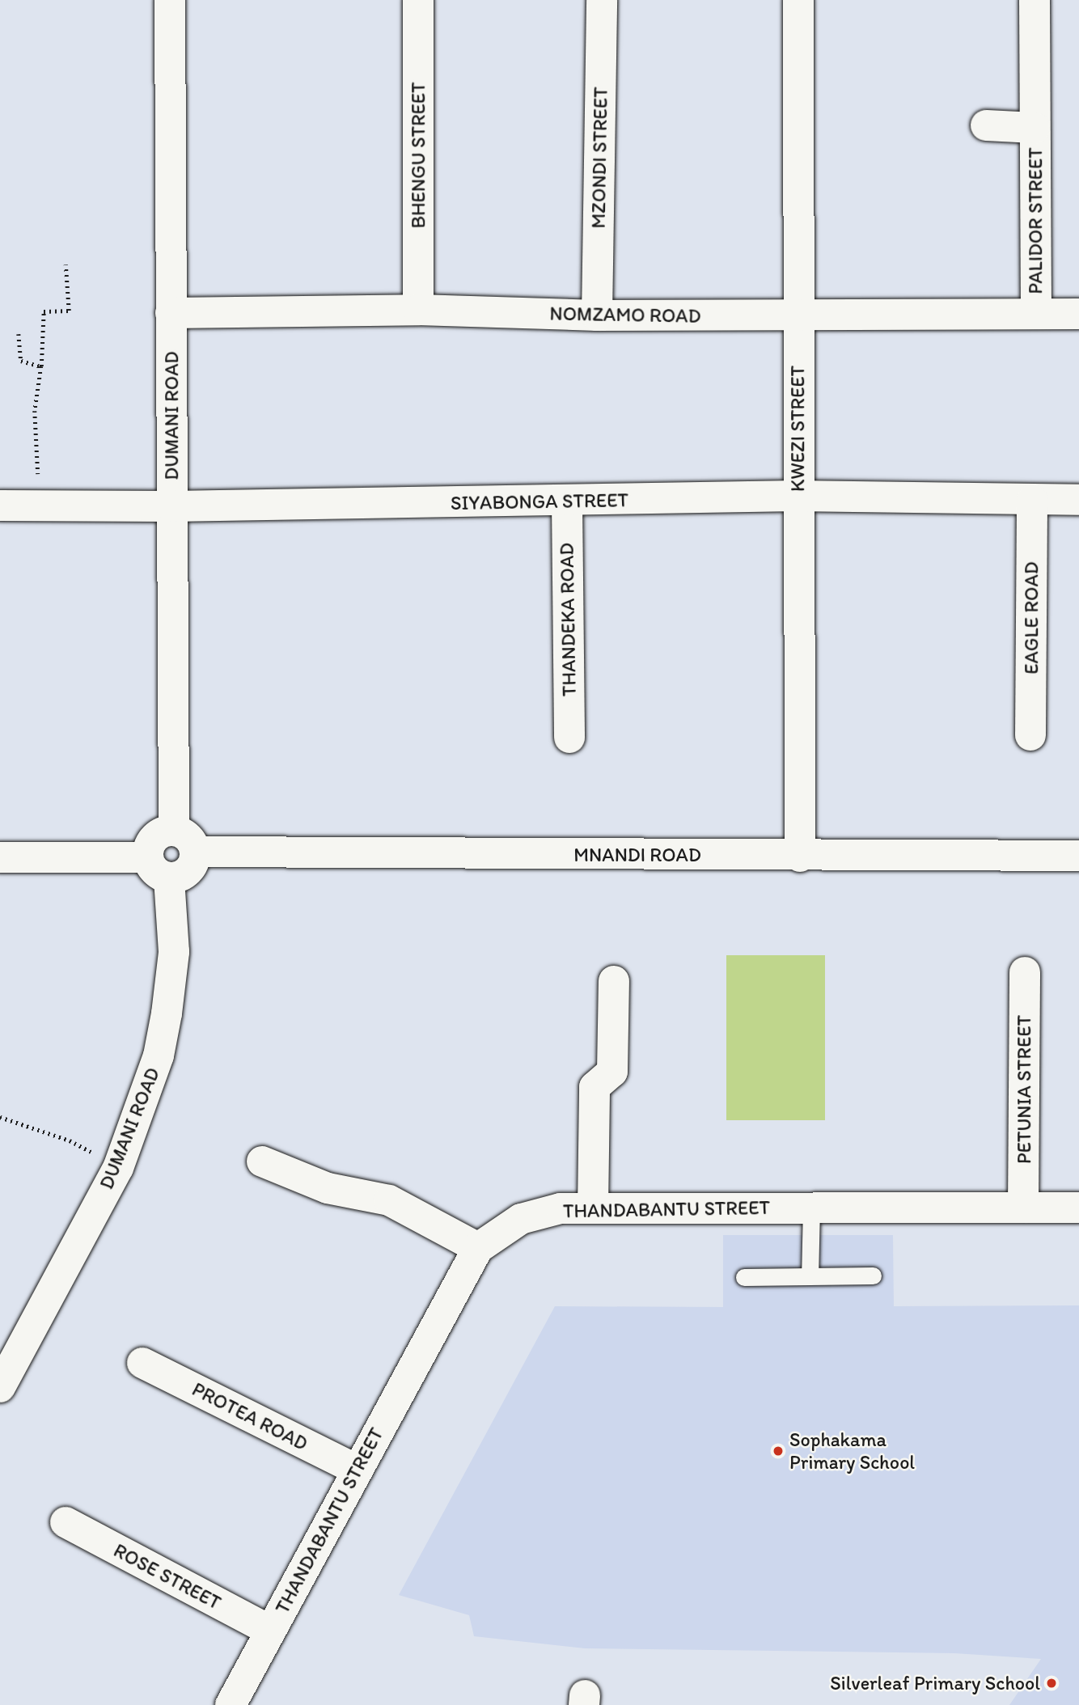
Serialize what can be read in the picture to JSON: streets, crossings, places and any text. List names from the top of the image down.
{
  "streets": {
    "street": [
      "BHENGU STREET",
      "MZONDI STREET",
      "PALIDOR STREET",
      "NOMZAMO ROAD",
      "DUMANI ROAD",
      "KWEZI STREET",
      "SIYABONGA STREET",
      "EAGLE ROAD",
      "THANDEKA ROAD",
      "MNANDI ROAD",
      "PETUNIA STREET",
      "THANDABANTU STREET",
      "PROTEA ROAD",
      "ROSE STREET"
    ]
  },
  "crossings": [
    ["BHENGU STREET", "NOMZAMO ROAD"],
    ["MZONDI STREET", "NOMZAMO ROAD"],
    ["PALIDOR STREET", "NOMZAMO ROAD"],
    ["NOMZAMO ROAD", "DUMANI ROAD"],
    ["NOMZAMO ROAD", "KWEZI STREET"],
    ["DUMANI ROAD", "SIYABONGA STREET"],
    ["DUMANI ROAD", "MNANDI ROAD"],
    ["KWEZI STREET", "SIYABONGA STREET"],
    ["KWEZI STREET", "MNANDI ROAD"],
    ["SIYABONGA STREET", "EAGLE ROAD"],
    ["SIYABONGA STREET", "THANDEKA ROAD"],
    ["PETUNIA STREET", "THANDABANTU STREET"],
    ["THANDABANTU STREET", "PROTEA ROAD"],
    ["THANDABANTU STREET", "ROSE STREET"]
  ],
  "places": ["Sophakama Primary School", "Silverleaf Primary School"]
}
